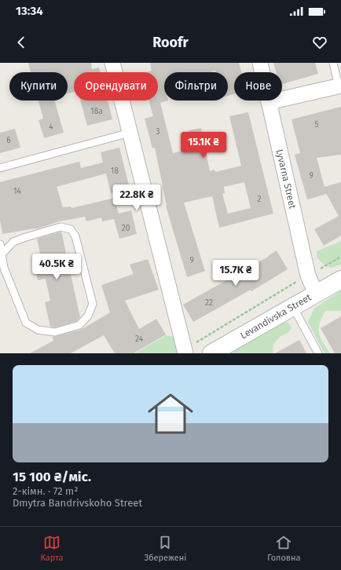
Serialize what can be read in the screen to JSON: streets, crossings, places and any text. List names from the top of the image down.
{
  "streets": {
    "main road": ["Levandivska Street"],
    "street": ["Lyvarna Street"]
  },
  "crossings": [
    ["Lyvarna Street", "Levandivska Street"]
  ],
  "house_numbers": [
    "18а",
    "5",
    "4",
    "3",
    "6",
    "18",
    "9",
    "14",
    "2",
    "20",
    "9",
    "22",
    "24"
  ],
  "page": {
    "status": "13:34",
    "header": "Roofr",
    "chip": [
      "Купити",
      "Орендувати",
      "Фільтри",
      "Нове"
    ],
    "price": [
      "15.1K ₴",
      "22.8K ₴",
      "40.5K ₴",
      "15.7K ₴"
    ],
    "list": [
      {
        "name": "15 100 ₴/міс.",
        "note": "2-кімн. · 72 m² · Dmytra Bandrivskoho Street"
      }
    ],
    "tabs": ["Карта", "Збережені", "Головна"]
  }
}
